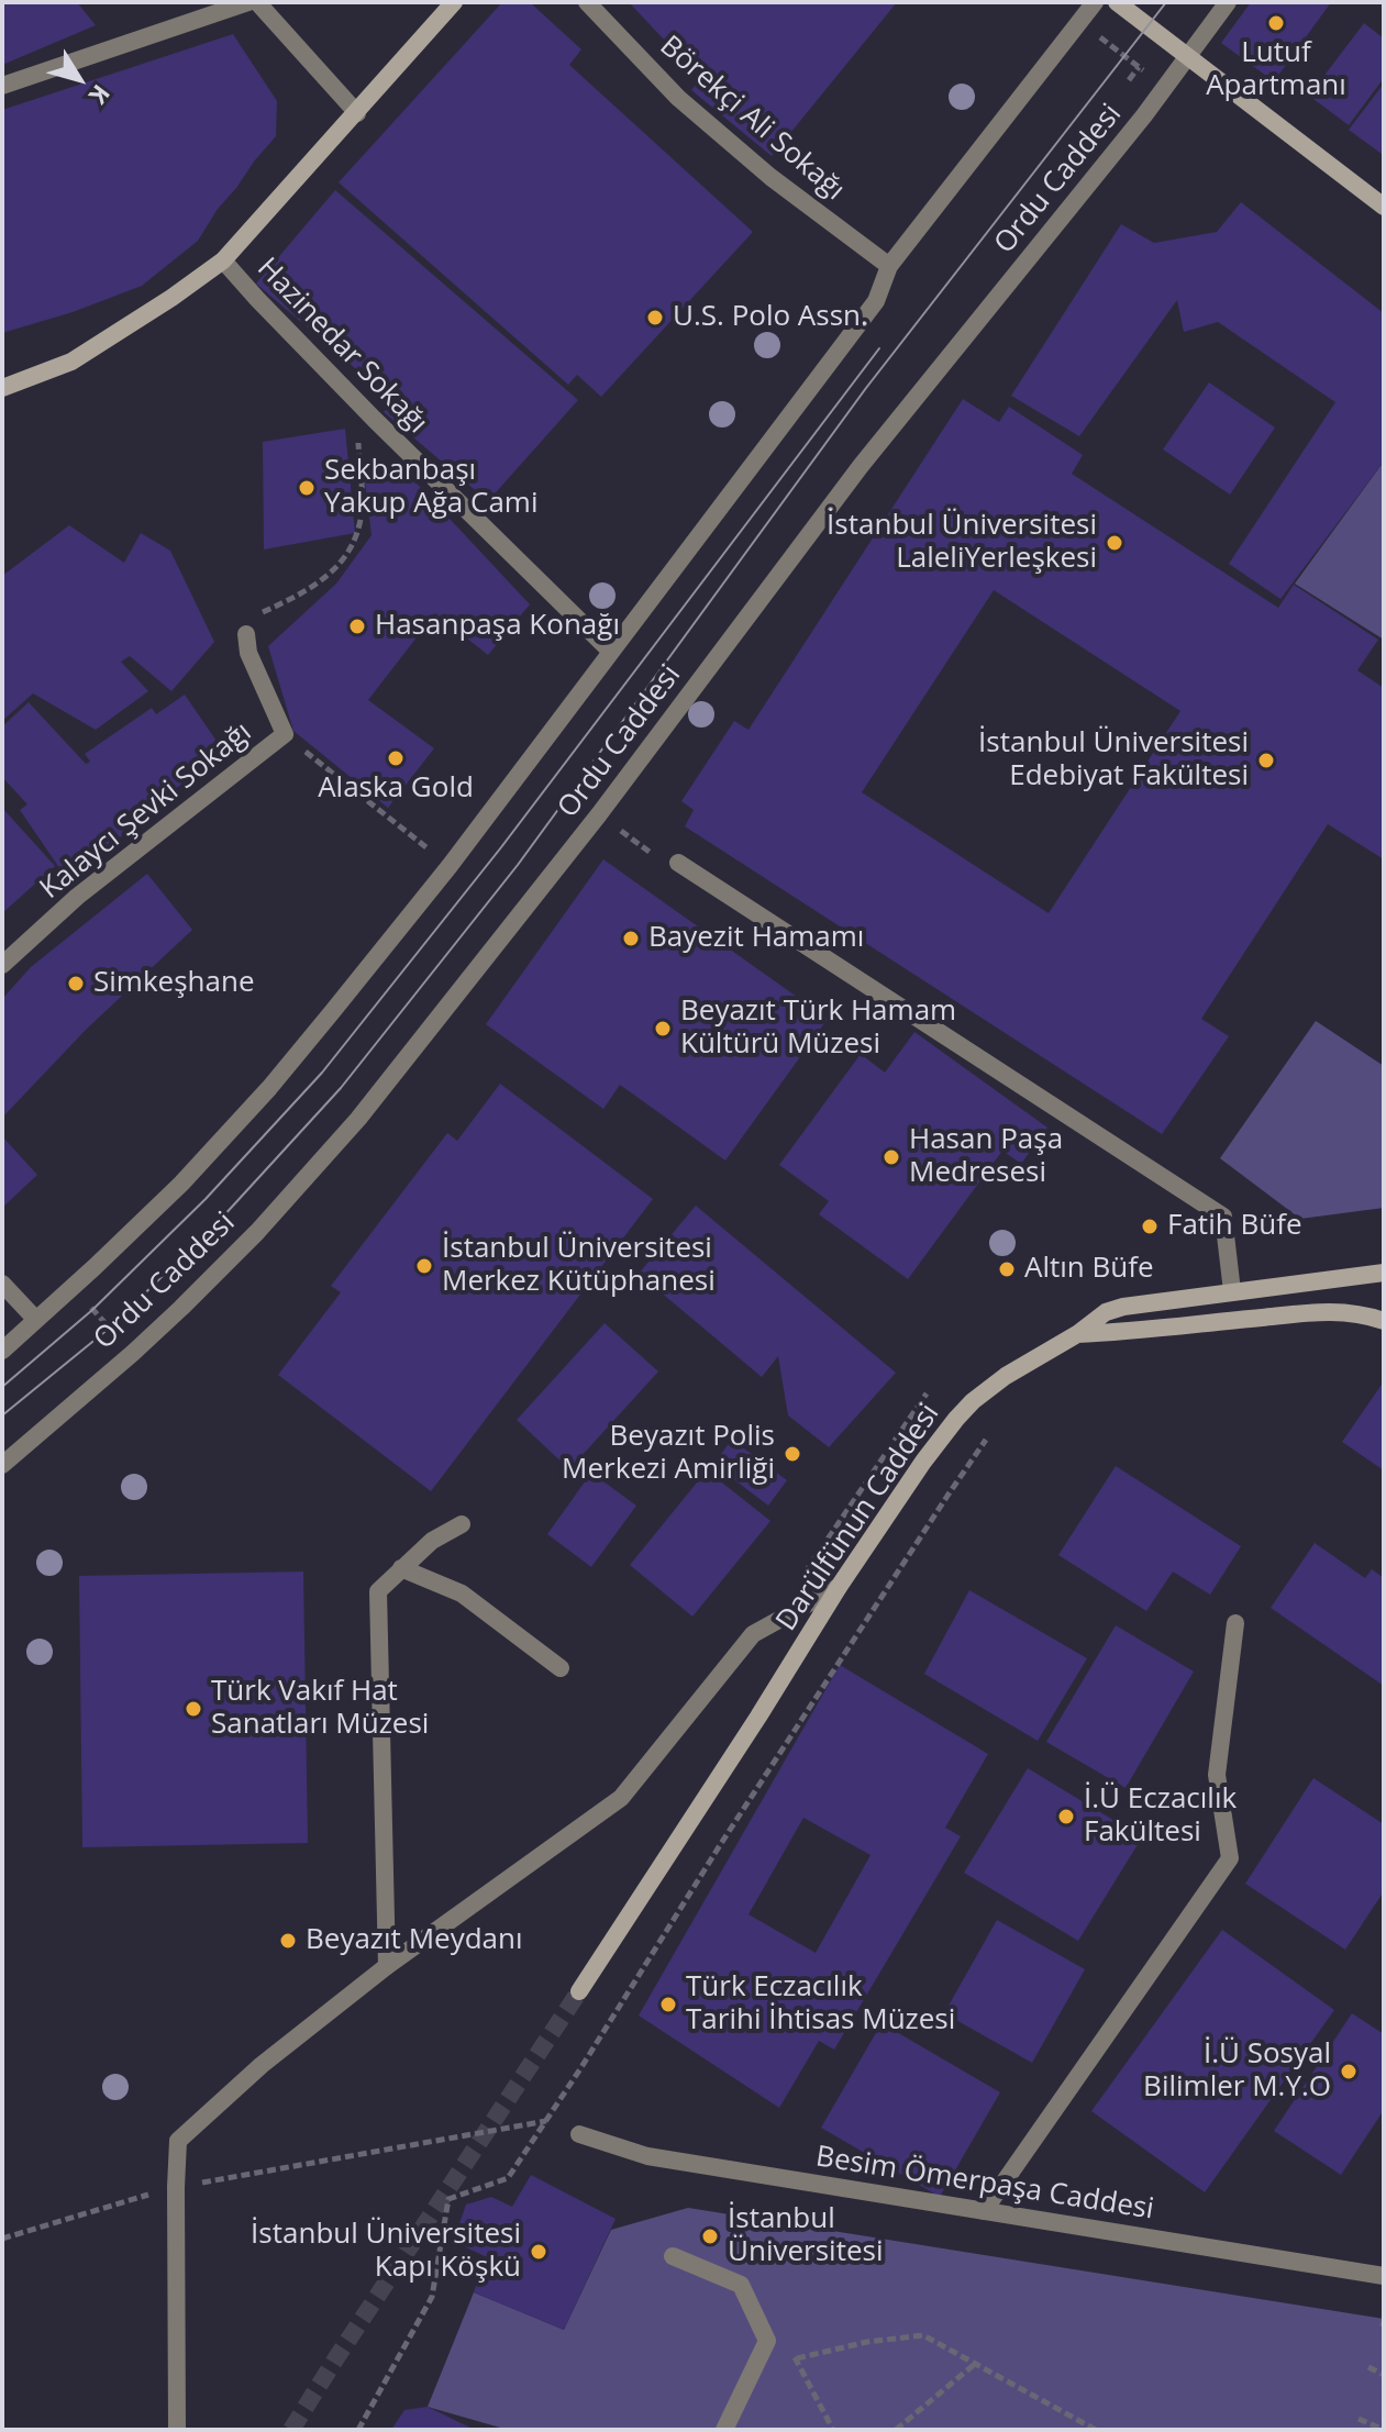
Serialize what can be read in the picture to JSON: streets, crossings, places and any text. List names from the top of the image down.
{
  "streets": {
    "main road": ["Darülfünun Caddesi"],
    "street": [
      "Börekçi Ali Sokağı",
      "Ordu Caddesi",
      "Hazinedar Sokağı",
      "Kalaycı Şevki Sokağı",
      "Besim Ömerpaşa Caddesi"
    ]
  },
  "crossings": [
    ["Börekçi Ali Sokağı", "Ordu Caddesi"],
    ["Ordu Caddesi", "Hazinedar Sokağı"],
    ["Ordu Caddesi", "Kalaycı Şevki Sokağı"]
  ],
  "places": [
    "Lutuf Apartmanı",
    "U.S. Polo Assn.",
    "Sekbanbaşı Yakup Ağa Cami",
    "İstanbul Üniversitesi LaleliYerleşkesi",
    "Hasanpaşa Konağı",
    "Alaska Gold",
    "İstanbul Üniversitesi Edebiyat Fakültesi",
    "Bayezit Hamamı",
    "Simkeşhane",
    "Beyazıt Türk Hamam Kültürü Müzesi",
    "Hasan Paşa Medresesi",
    "Fatih Büfe",
    "İstanbul Üniversitesi Merkez Kütüphanesi",
    "Altın Büfe",
    "Beyazıt Polis Merkezi Amirliği",
    "Türk Vakıf Hat Sanatları Müzesi",
    "İ.Ü Eczacılık Fakültesi",
    "Beyazıt Meydanı",
    "Türk Eczacılık Tarihi İhtisas Müzesi",
    "İ.Ü Sosyal Bilimler M.Y.O",
    "İstanbul Üniversitesi",
    "İstanbul Üniversitesi Kapı Köşkü"
  ],
  "north": "bottom right"
}
